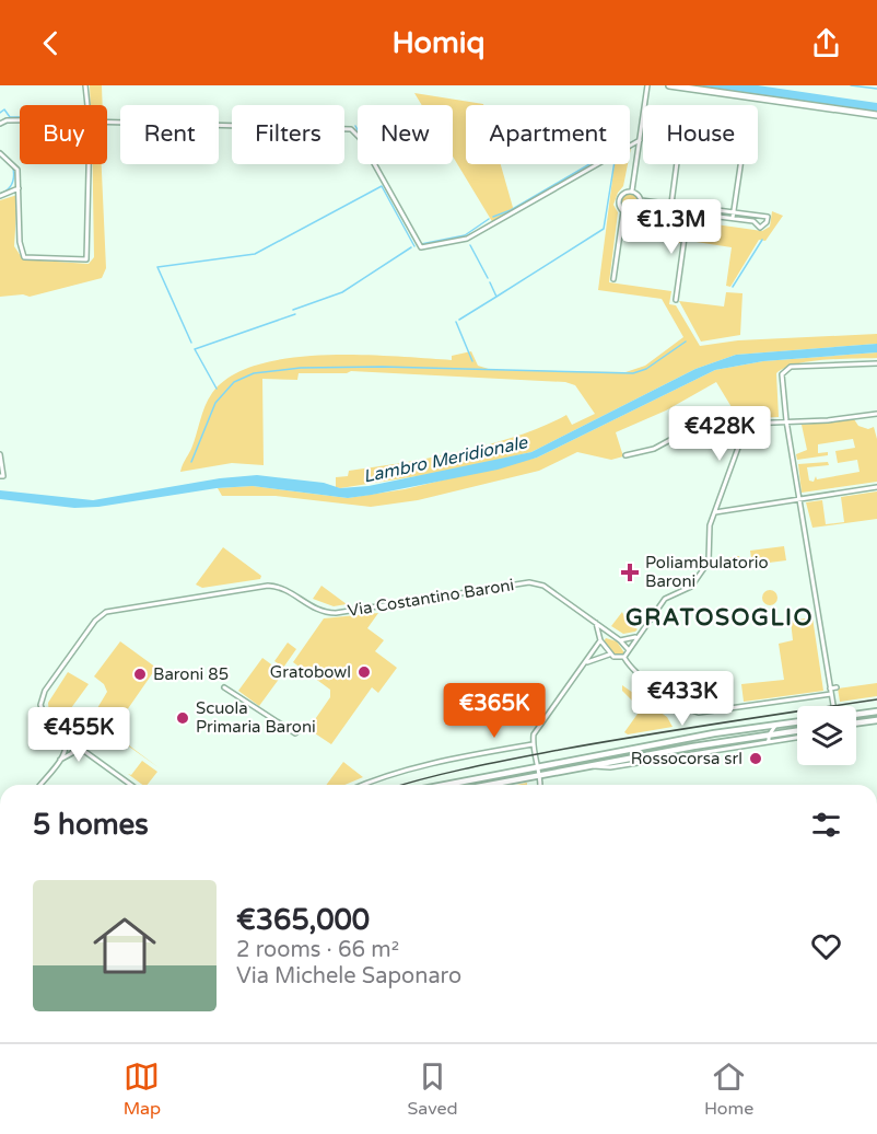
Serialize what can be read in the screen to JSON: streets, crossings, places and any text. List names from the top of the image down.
{
  "streets": {
    "street": ["Via Costantino Baroni"]
  },
  "districts": ["GRATOSOGLIO"],
  "water": ["Lambro Meridionale"],
  "places": {
    "health": ["Poliambulatorio Baroni"],
    "other": [
      "Gratobowl",
      "Baroni 85",
      "Scuola Primaria Baroni",
      "Rossocorsa srl"
    ]
  },
  "page": {
    "header": "Homiq",
    "chip": [
      "Buy",
      "Rent",
      "Filters",
      "New",
      "Apartment",
      "House"
    ],
    "price": [
      "€1.3M",
      "€428K",
      "€433K",
      "€365K",
      "€455K"
    ],
    "heading": "5 homes",
    "list": [
      {
        "name": "€365,000",
        "note": "2 rooms · 66 m² · Via Michele Saponaro"
      }
    ],
    "tabs": ["Map", "Saved", "Home"]
  }
}
